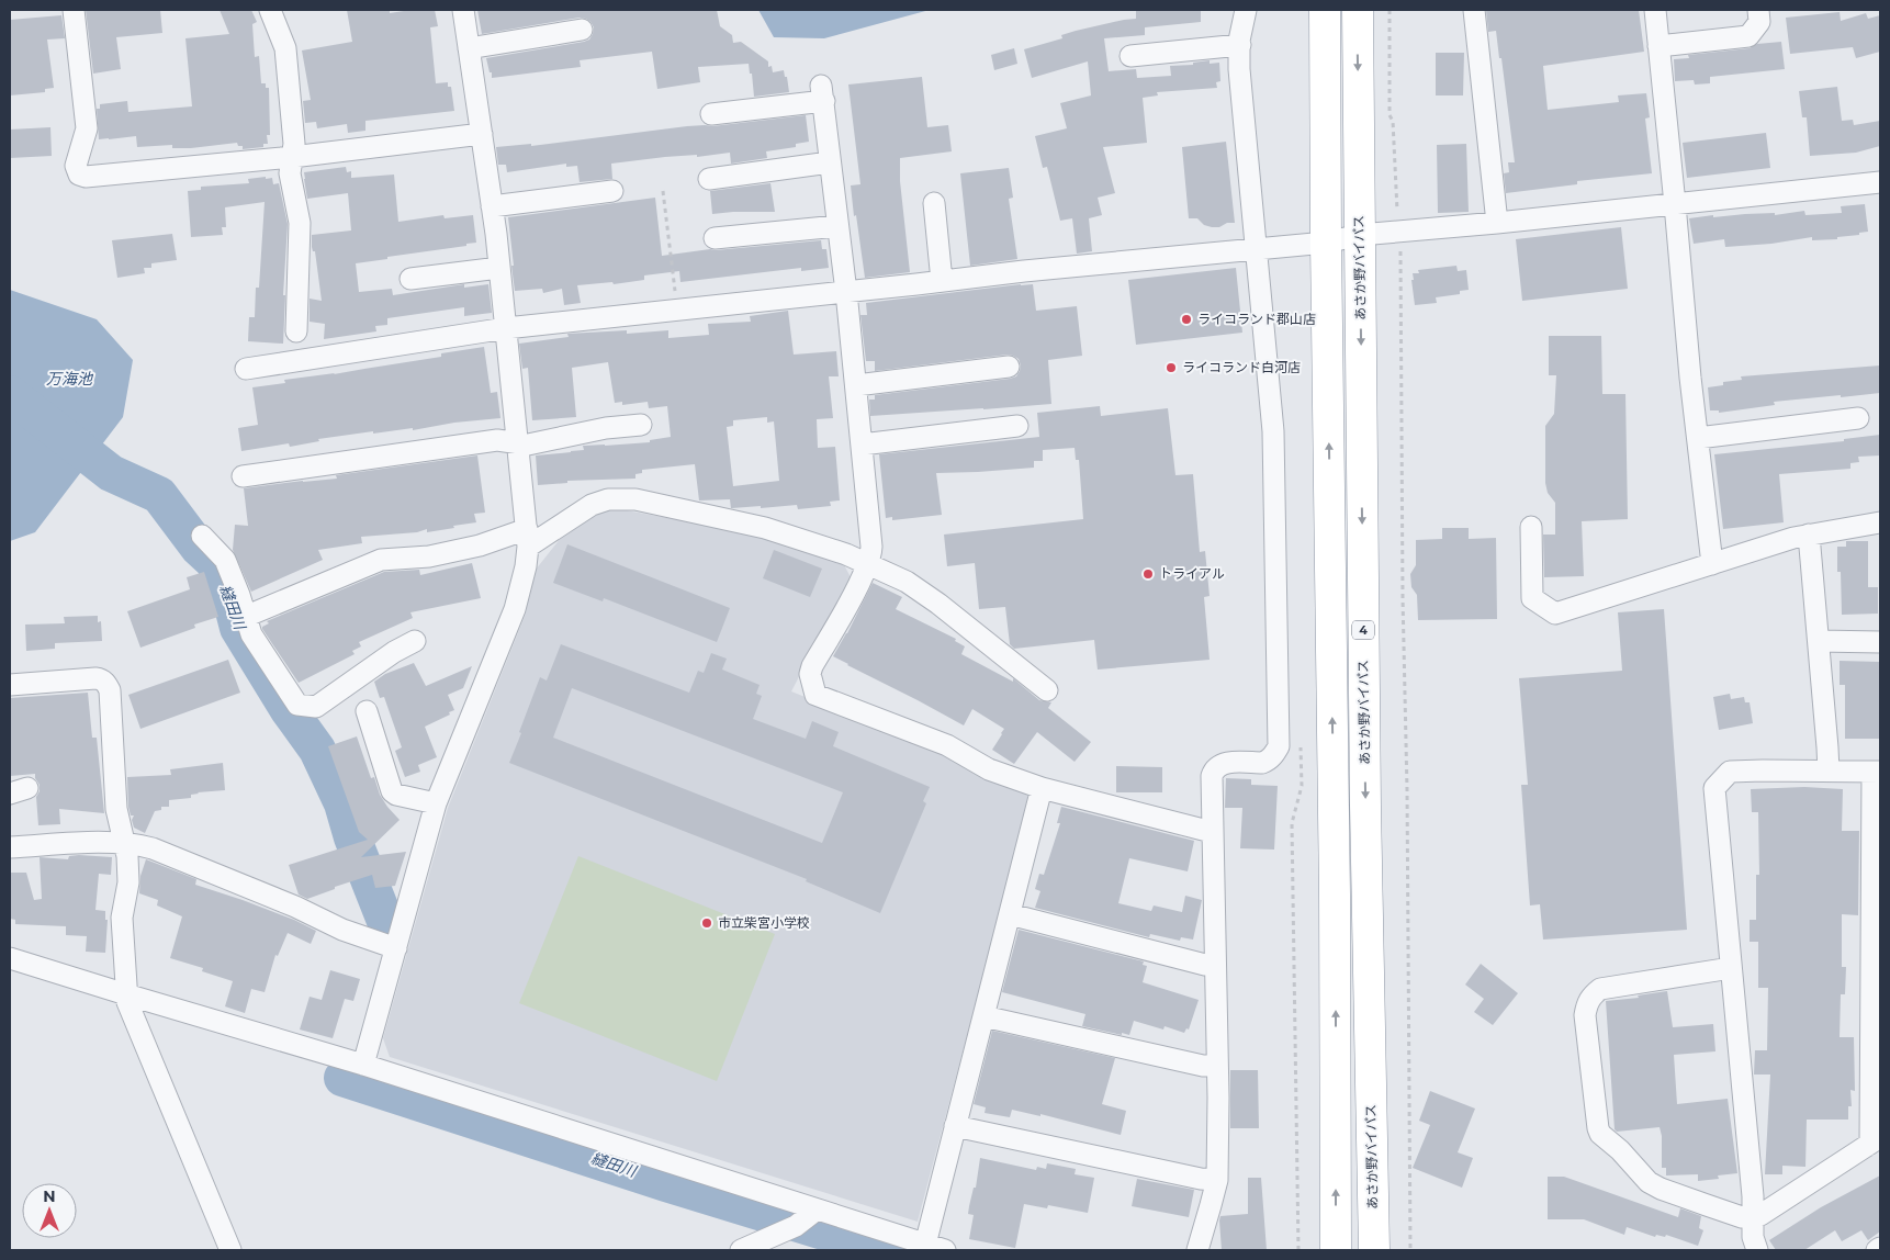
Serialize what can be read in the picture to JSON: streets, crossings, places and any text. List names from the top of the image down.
{
  "streets": {
    "highway": ["あさか野バイパス", "4"]
  },
  "water": ["万海池", "縫田川"],
  "places": [
    "ライコランド郡山店",
    "ライコランド白河店",
    "トライアル",
    "市立柴宮小学校"
  ],
  "north": "top"
}
